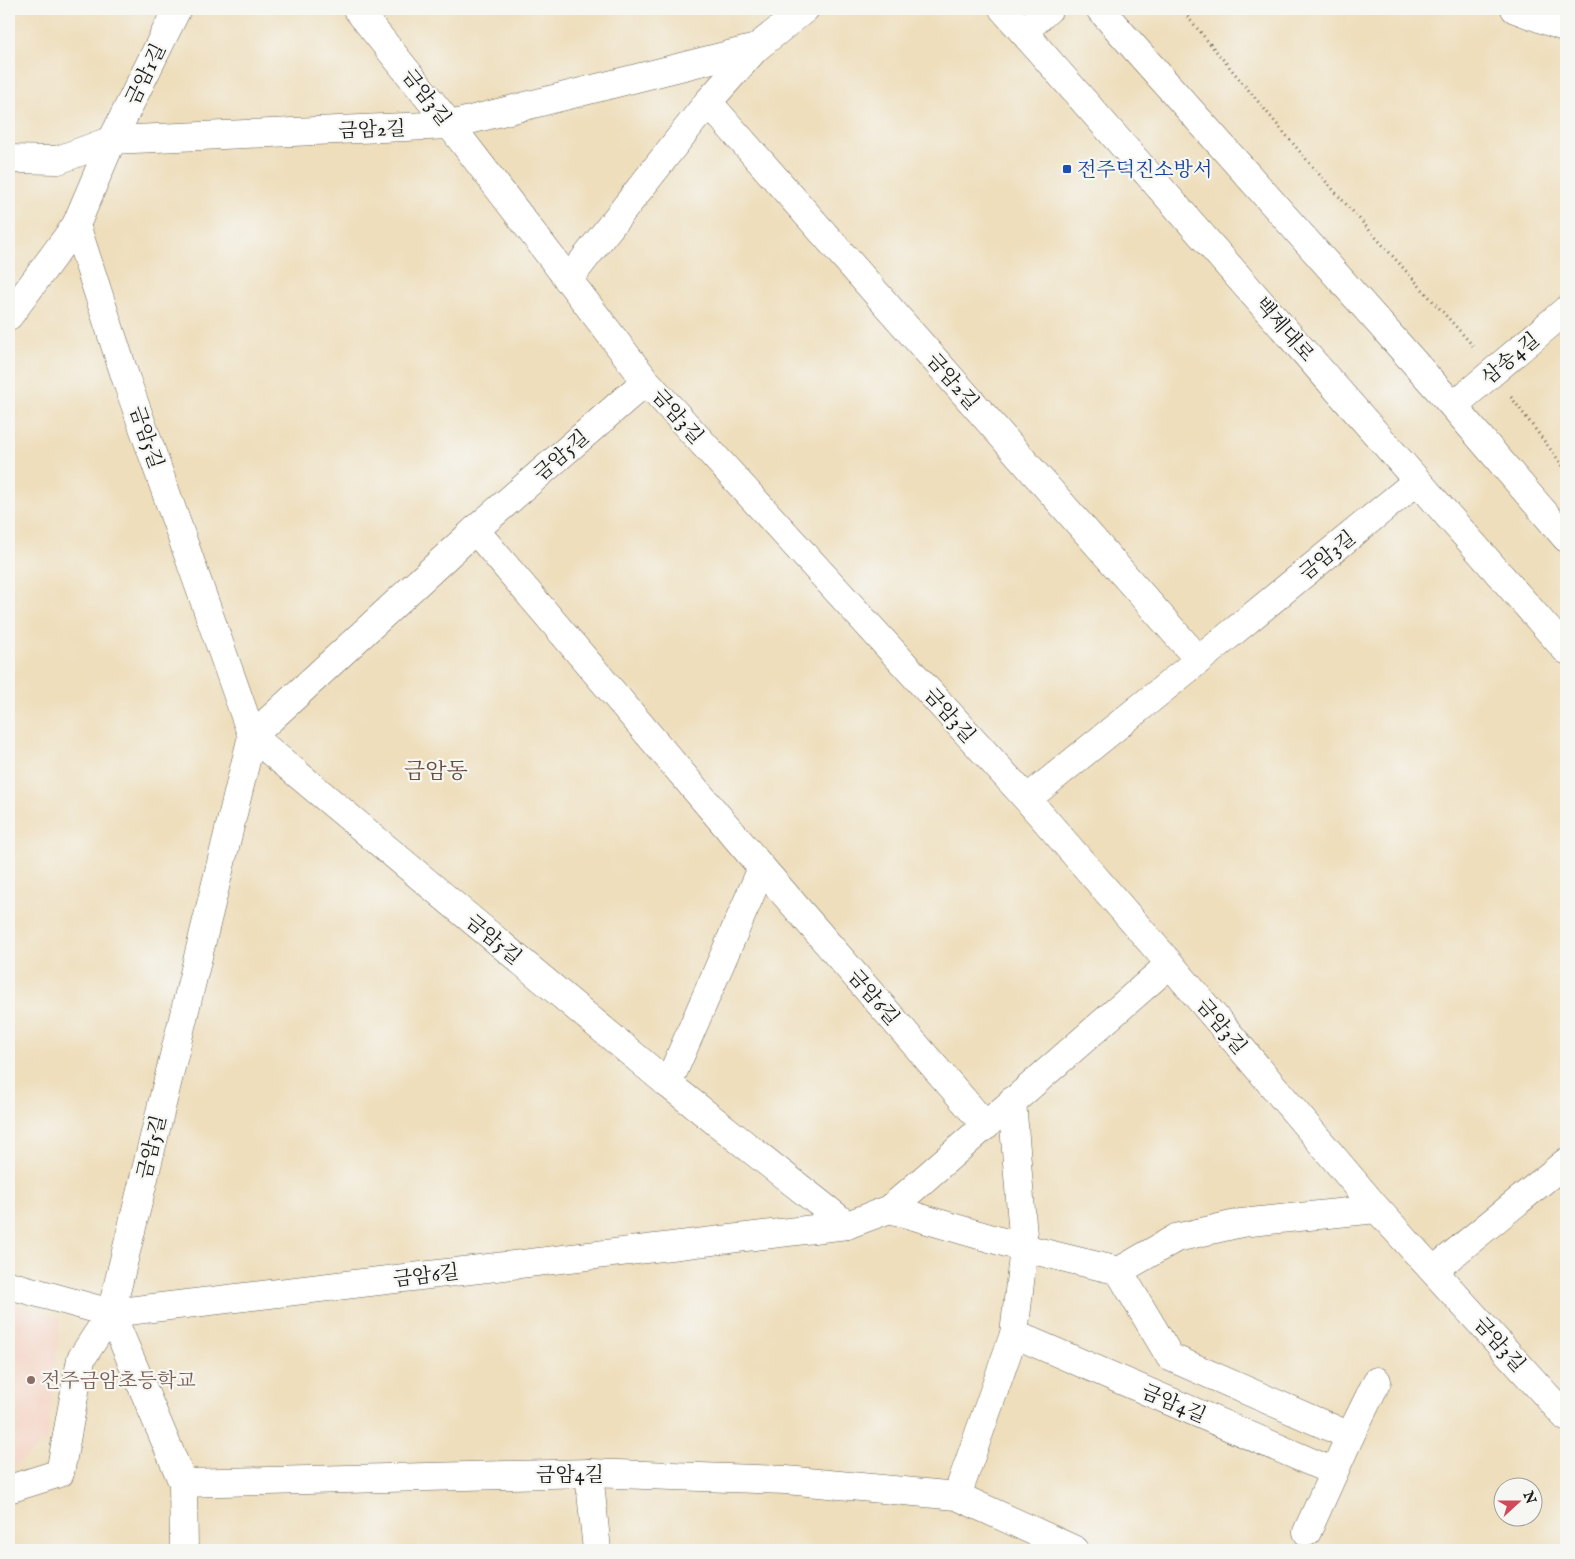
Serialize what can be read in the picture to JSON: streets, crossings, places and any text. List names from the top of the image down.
{
  "streets": {
    "street": [
      "금암1길",
      "금암3길",
      "금암2길",
      "백제대로",
      "삼송4길",
      "금암5길",
      "금암6길",
      "금암4길"
    ]
  },
  "crossings": [
    ["금암1길", "금암2길"],
    ["금암3길", "금암2길"],
    ["금암3길", "백제대로"],
    ["금암3길", "금암5길"],
    ["금암3길", "금암6길"],
    ["금암5길", "금암6길"]
  ],
  "districts": ["금암동"],
  "places": {
    "transit": ["전주덕진소방서"],
    "other": ["전주금암초등학교"]
  },
  "north": "right"
}
